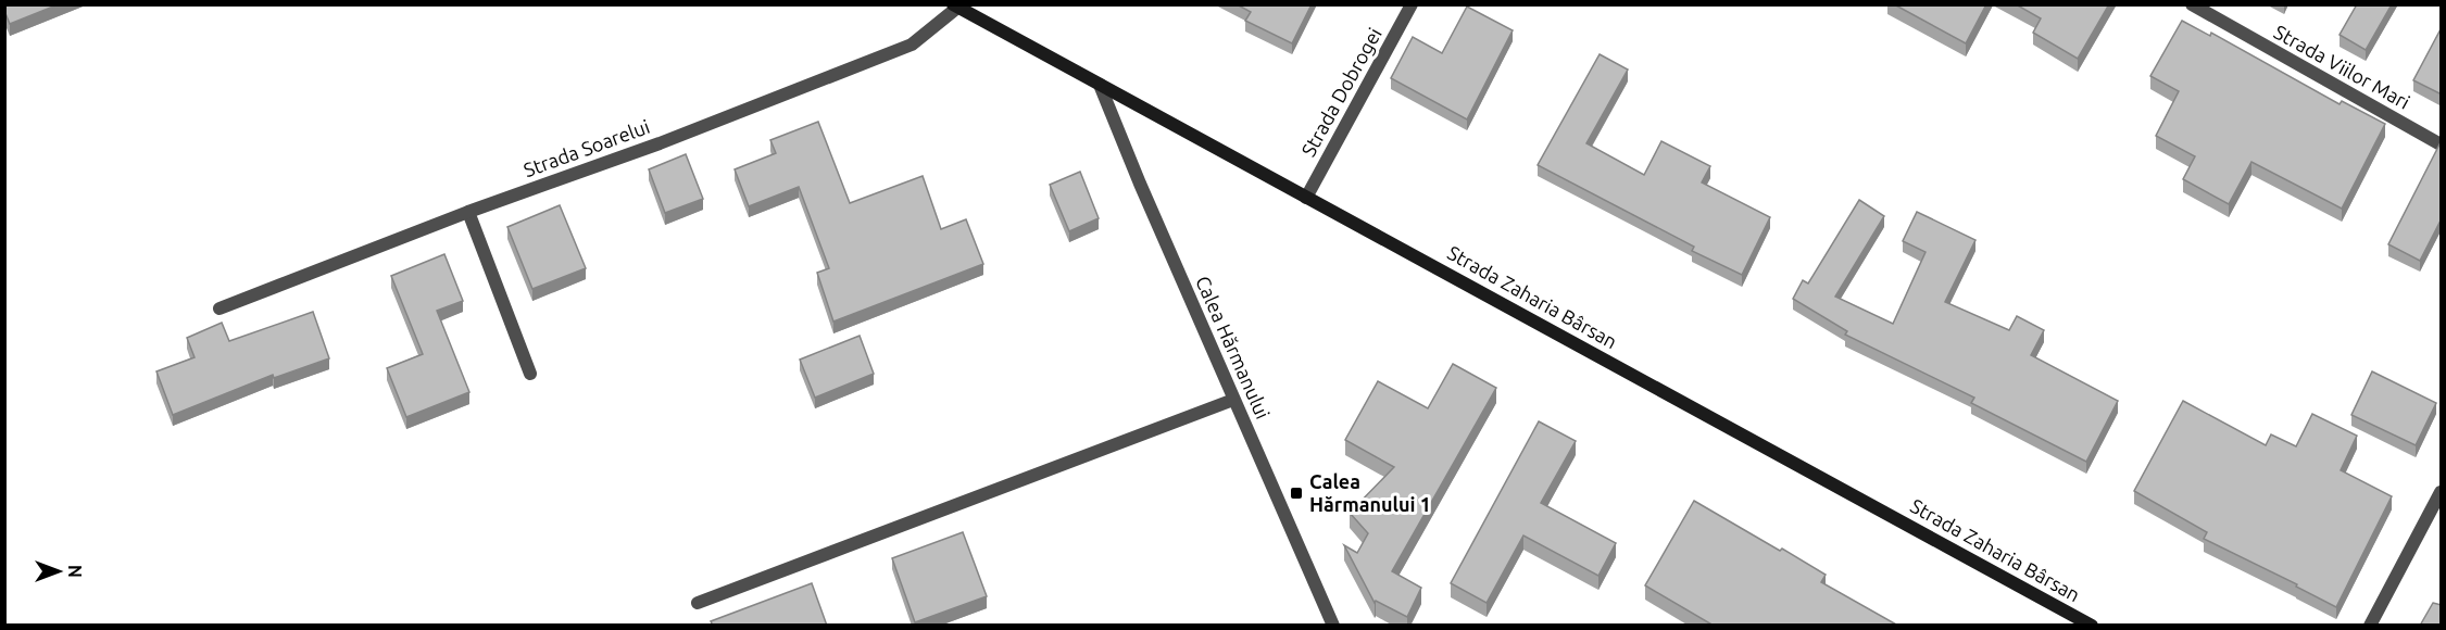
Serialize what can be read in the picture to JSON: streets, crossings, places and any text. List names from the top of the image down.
{
  "streets": {
    "main road": ["Strada Zaharia Bârsan"],
    "street": [
      "Strada Viilor Mari",
      "Strada Dobrogei",
      "Strada Soarelui",
      "Calea Hărmanului"
    ]
  },
  "crossings": [
    ["Strada Dobrogei", "Strada Zaharia Bârsan"],
    ["Strada Soarelui", "Strada Zaharia Bârsan"],
    ["Strada Zaharia Bârsan", "Calea Hărmanului"]
  ],
  "places": {
    "transit": ["Calea Hărmanului 1"]
  },
  "north": "right"
}
